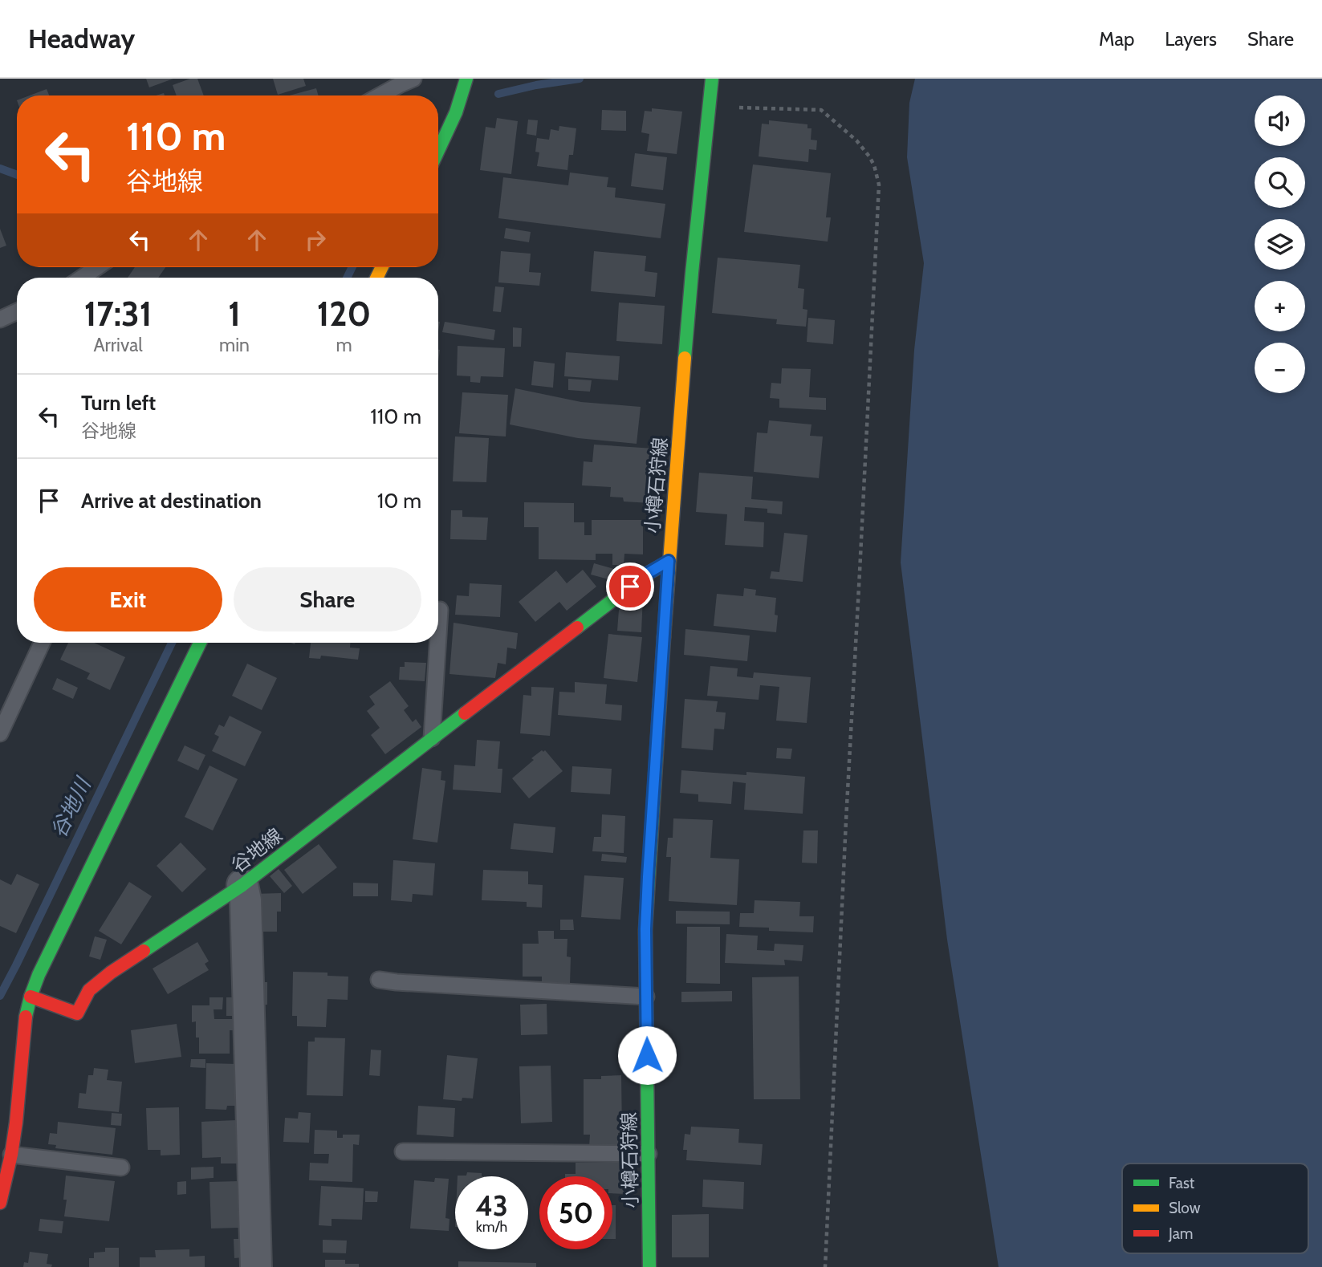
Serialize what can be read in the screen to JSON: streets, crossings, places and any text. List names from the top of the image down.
{
  "streets": {
    "street": ["小樽石狩線", "谷地線"]
  },
  "crossings": [
    ["小樽石狩線", "谷地線"]
  ],
  "water": ["谷地川"],
  "legend": ["Fast", "Slow", "Jam"],
  "page": {
    "header": "Headway",
    "nav": ["Map", "Layers", "Share"],
    "map_buttons": ["+", "−"],
    "turn": ["110 m", "谷地線"],
    "eta": [
      "17:31",
      "Arrival",
      "1",
      "min",
      "120",
      "m"
    ],
    "list": [
      {
        "name": "Turn left",
        "note": "谷地線",
        "value": "110 m"
      },
      {
        "name": "Arrive at destination",
        "value": "10 m"
      }
    ],
    "buttons": ["Exit", "Share"],
    "speed": "43 km/h",
    "limit": "50"
  }
}
